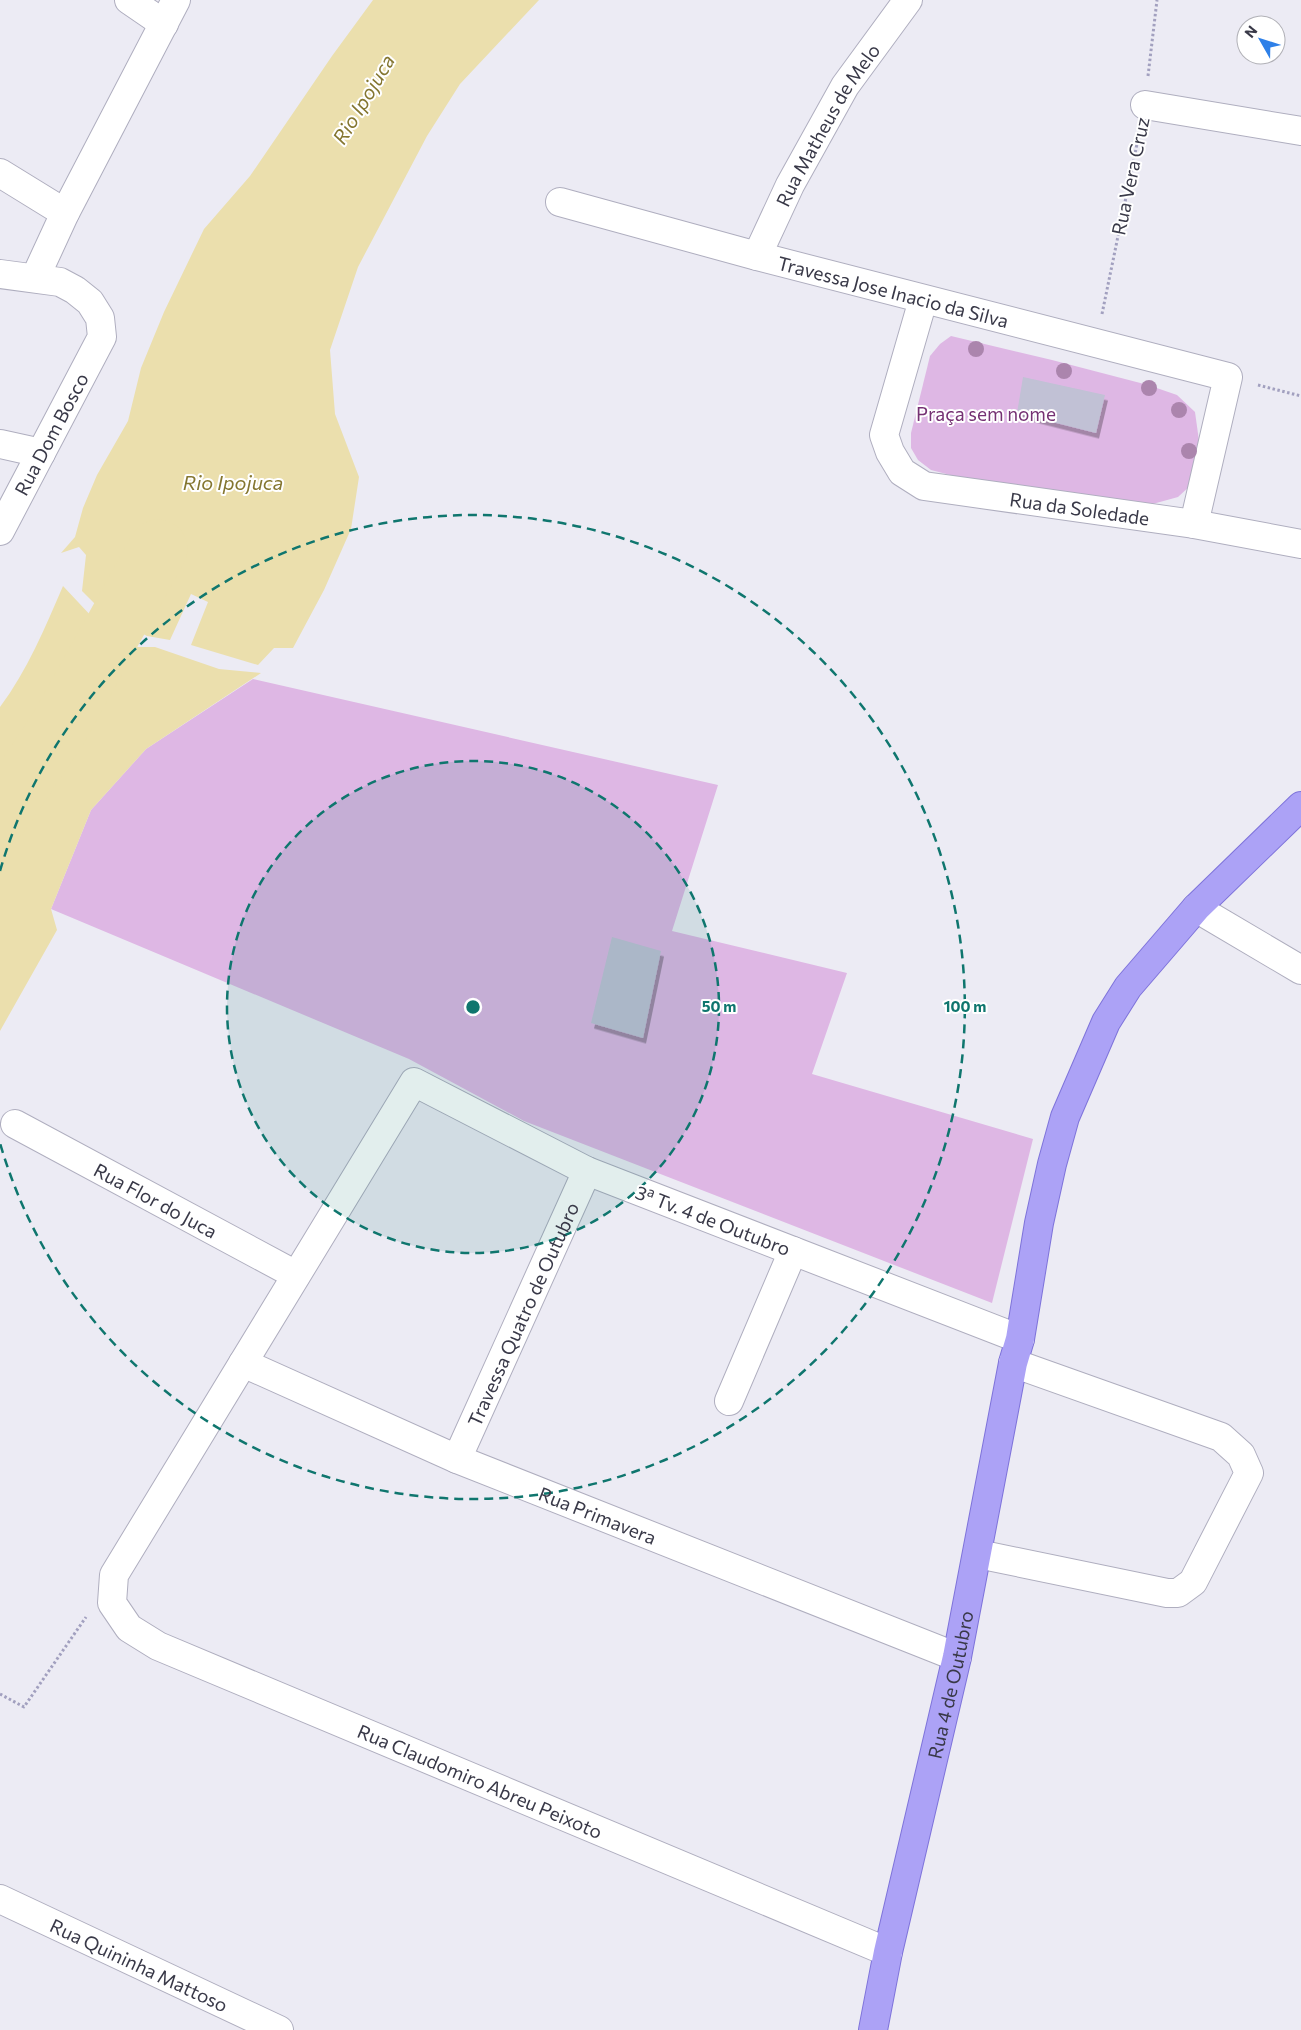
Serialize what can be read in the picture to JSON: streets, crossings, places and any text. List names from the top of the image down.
{
  "streets": {
    "main road": ["Rua 4 de Outubro"],
    "street": [
      "Rua Matheus de Melo",
      "Rua Vera Cruz",
      "Travessa Jose Inacio da Silva",
      "Rua Dom Bosco",
      "Rua da Soledade",
      "Rua Flor do Juca",
      "3ª Tv. 4 de Outubro",
      "Travessa Quatro de Outubro",
      "Rua Primavera",
      "Rua Claudomiro Abreu Peixoto",
      "Rua Quininha Mattoso"
    ]
  },
  "crossings": [
    ["Rua Matheus de Melo", "Travessa Jose Inacio da Silva"],
    ["Rua Vera Cruz", "Travessa Jose Inacio da Silva"],
    ["Travessa Jose Inacio da Silva", "Rua da Soledade"],
    ["Rua Flor do Juca", "3ª Tv. 4 de Outubro"],
    ["3ª Tv. 4 de Outubro", "Travessa Quatro de Outubro"],
    ["3ª Tv. 4 de Outubro", "Rua 4 de Outubro"],
    ["Travessa Quatro de Outubro", "Rua Primavera"],
    ["Rua Primavera", "Rua 4 de Outubro"],
    ["Rua Primavera", "Rua Claudomiro Abreu Peixoto"],
    ["Rua 4 de Outubro", "Rua Claudomiro Abreu Peixoto"]
  ],
  "water": ["Rio Ipojuca"],
  "parks": ["Praça sem nome"],
  "north": "top left",
  "rings": ["50 m", "100 m"]
}
